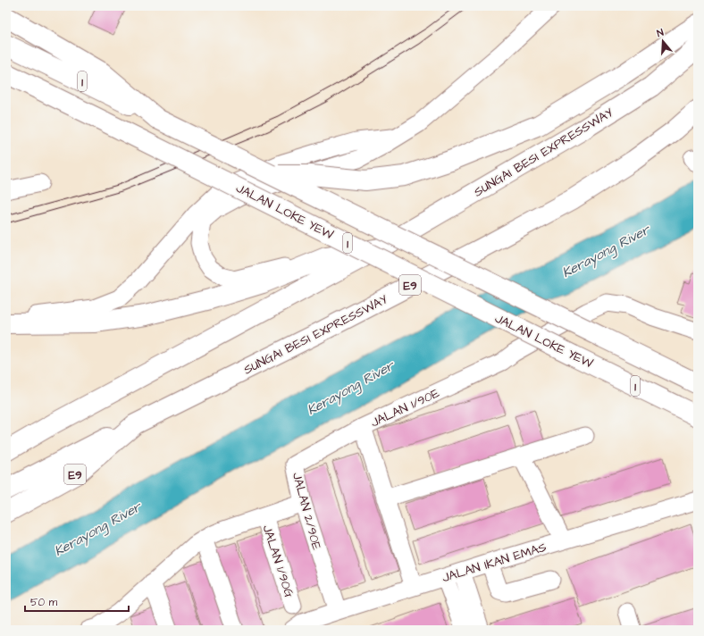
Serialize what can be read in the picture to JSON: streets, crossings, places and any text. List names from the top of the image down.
{
  "streets": {
    "highway": [
      "1",
      "SUNGAI BESI EXPRESSWAY",
      "JALAN LOKE YEW",
      "E9"
    ],
    "street": [
      "JALAN 1/90E",
      "JALAN 2/90E",
      "JALAN 1/90G",
      "JALAN IKAN EMAS"
    ]
  },
  "crossings": [
    ["JALAN 1/90E", "JALAN 2/90E"],
    ["JALAN 1/90E", "JALAN IKAN EMAS"],
    ["JALAN 2/90E", "JALAN IKAN EMAS"]
  ],
  "water": ["Kerayong River"],
  "scale_bar": "50 m",
  "north": "top"
}
